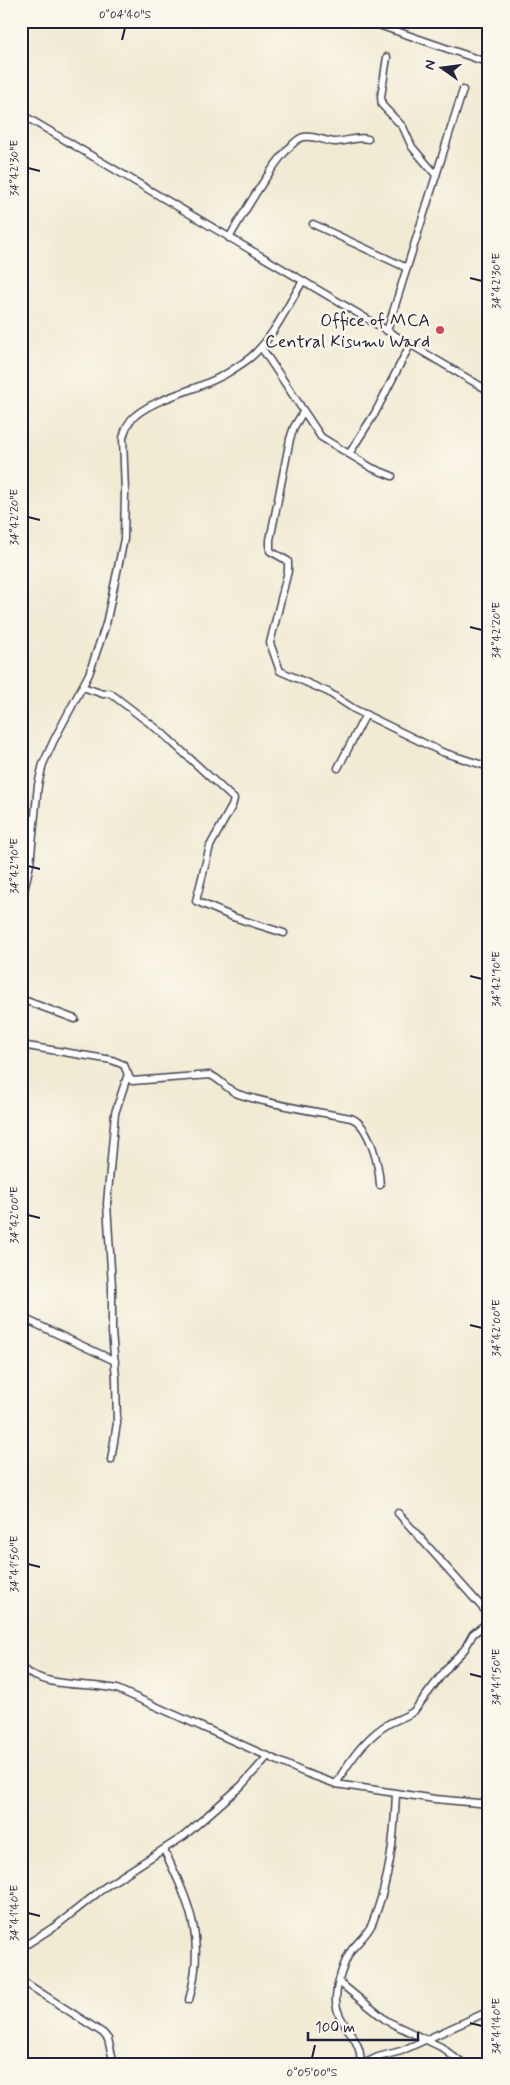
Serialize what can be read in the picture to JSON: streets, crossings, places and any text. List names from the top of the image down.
{
  "places": ["Office of MCA Central Kisumu Ward"],
  "scale_bar": "100 m",
  "north": "left",
  "coordinates": [
    "0°04'40\"S",
    "34°42'30\"E",
    "34°42'20\"E",
    "34°42'10\"E",
    "34°42'00\"E",
    "34°41'50\"E",
    "34°41'40\"E",
    "0°05'00\"S"
  ]
}
